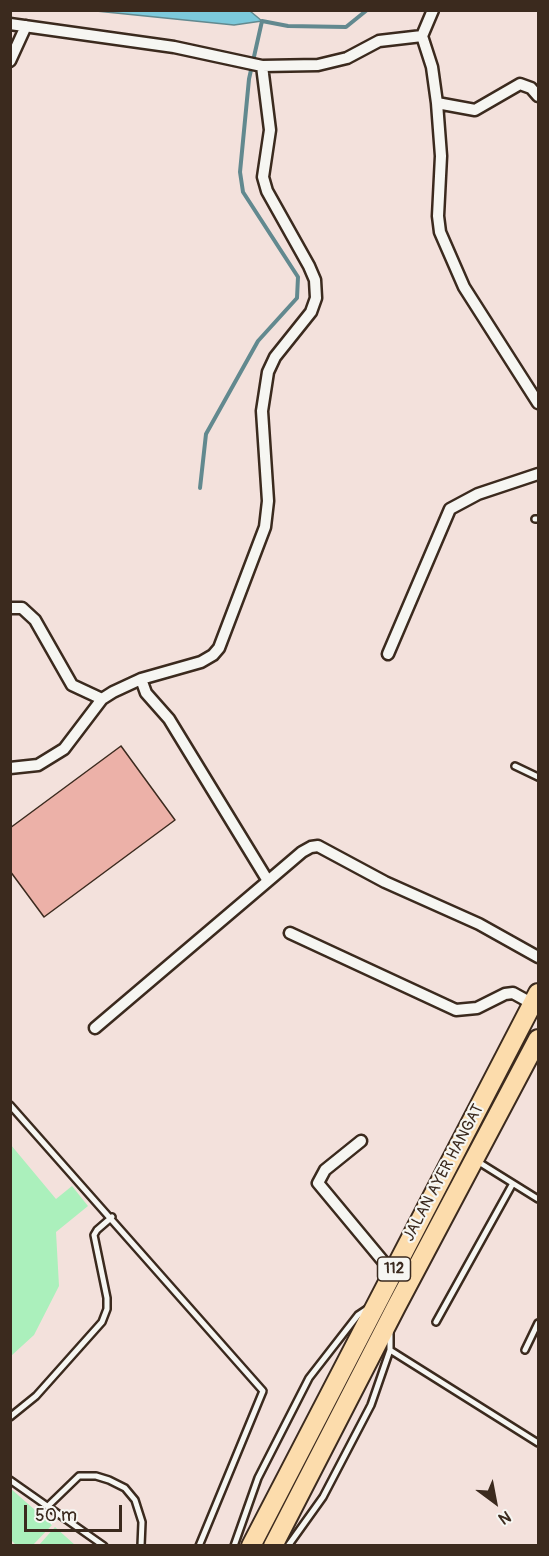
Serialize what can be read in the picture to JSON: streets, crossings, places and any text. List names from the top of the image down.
{
  "streets": {
    "main road": ["JALAN AYER HANGAT", "112"]
  },
  "scale_bar": "50 m",
  "north": "bottom right"
}
